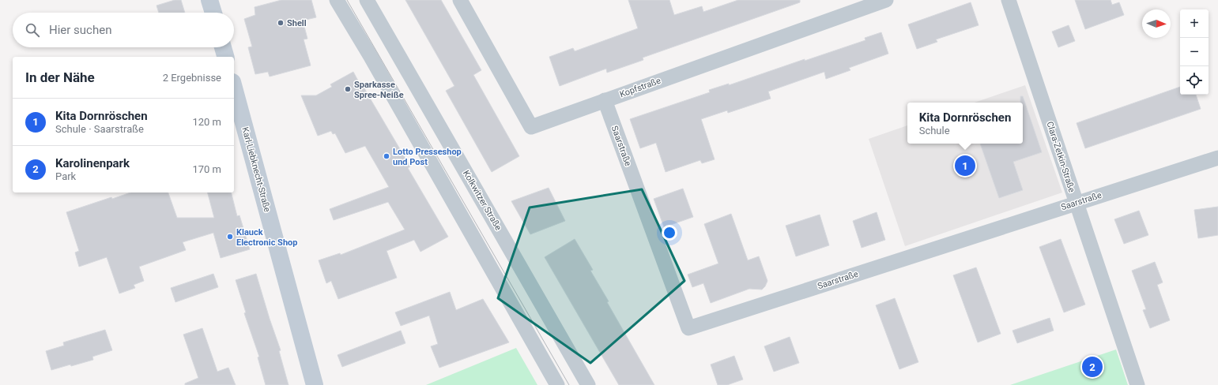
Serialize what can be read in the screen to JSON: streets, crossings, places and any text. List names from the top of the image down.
{
  "streets": {
    "main road": ["Karl-Liebknecht-Straße"],
    "street": [
      "Kopfstraße",
      "Saarstraße",
      "Clara-Zetkin-Straße",
      "Kolkwitzer Straße"
    ]
  },
  "crossings": [
    ["Kopfstraße", "Saarstraße"],
    ["Saarstraße", "Clara-Zetkin-Straße"]
  ],
  "places": [
    "Shell",
    "Sparkasse Spree-Neiße",
    "Lotto Presseshop und Post",
    "Klauck Electronic Shop"
  ],
  "north": "right",
  "page": {
    "map_buttons": ["+", "−"],
    "search": "Hier suchen",
    "heading": ["In der Nähe", "2 Ergebnisse"],
    "list": [
      {
        "mark": "1",
        "name": "Kita Dornröschen",
        "note": "Schule · Saarstraße",
        "value": "120 m"
      },
      {
        "mark": "2",
        "name": "Karolinenpark",
        "note": "Park",
        "value": "170 m"
      }
    ],
    "popup": ["Kita Dornröschen", "Schule"],
    "pins": ["1", "2"]
  }
}
